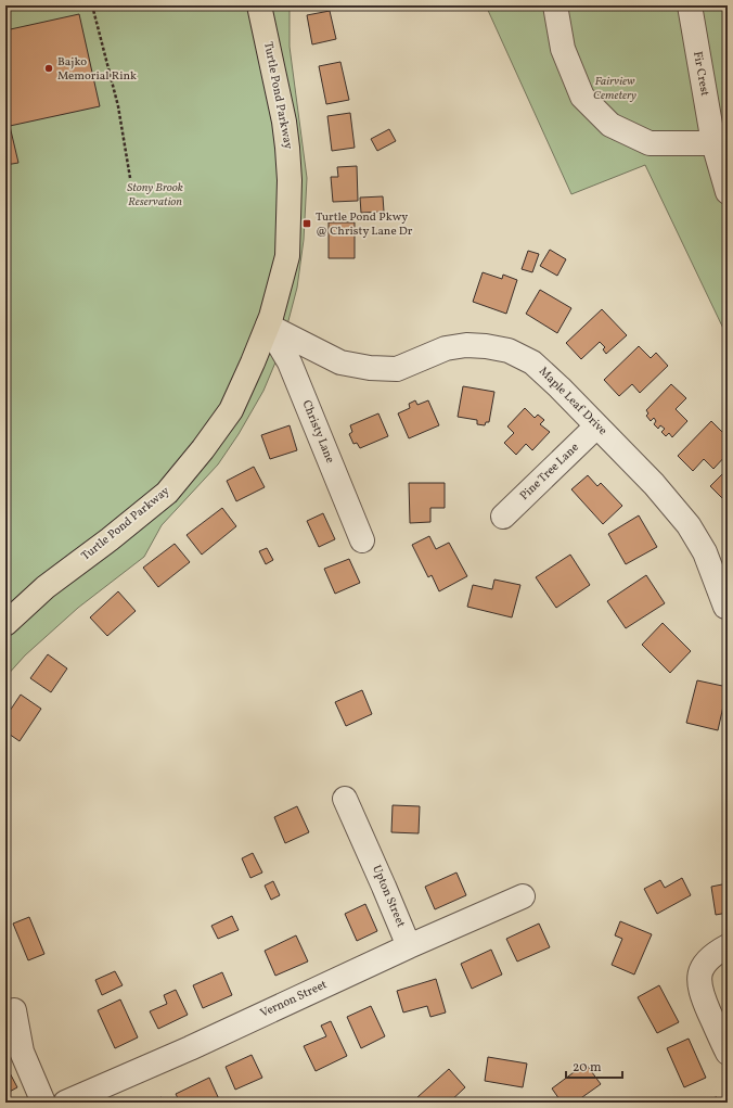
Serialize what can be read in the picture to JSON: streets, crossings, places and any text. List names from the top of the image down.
{
  "streets": {
    "main road": ["Turtle Pond Parkway"],
    "street": [
      "Fir Crest",
      "Maple Leaf Drive",
      "Christy Lane",
      "Pine Tree Lane",
      "Upton Street",
      "Vernon Street"
    ]
  },
  "crossings": [
    ["Turtle Pond Parkway", "Maple Leaf Drive"],
    ["Turtle Pond Parkway", "Christy Lane"],
    ["Maple Leaf Drive", "Christy Lane"],
    ["Maple Leaf Drive", "Pine Tree Lane"],
    ["Upton Street", "Vernon Street"]
  ],
  "parks": ["Fairview Cemetery", "Stony Brook Reservation"],
  "places": {
    "other": ["Bajko Memorial Rink"],
    "transit": ["Turtle Pond Pkwy @ Christy Lane Dr"]
  },
  "scale_bar": "20 m"
}
